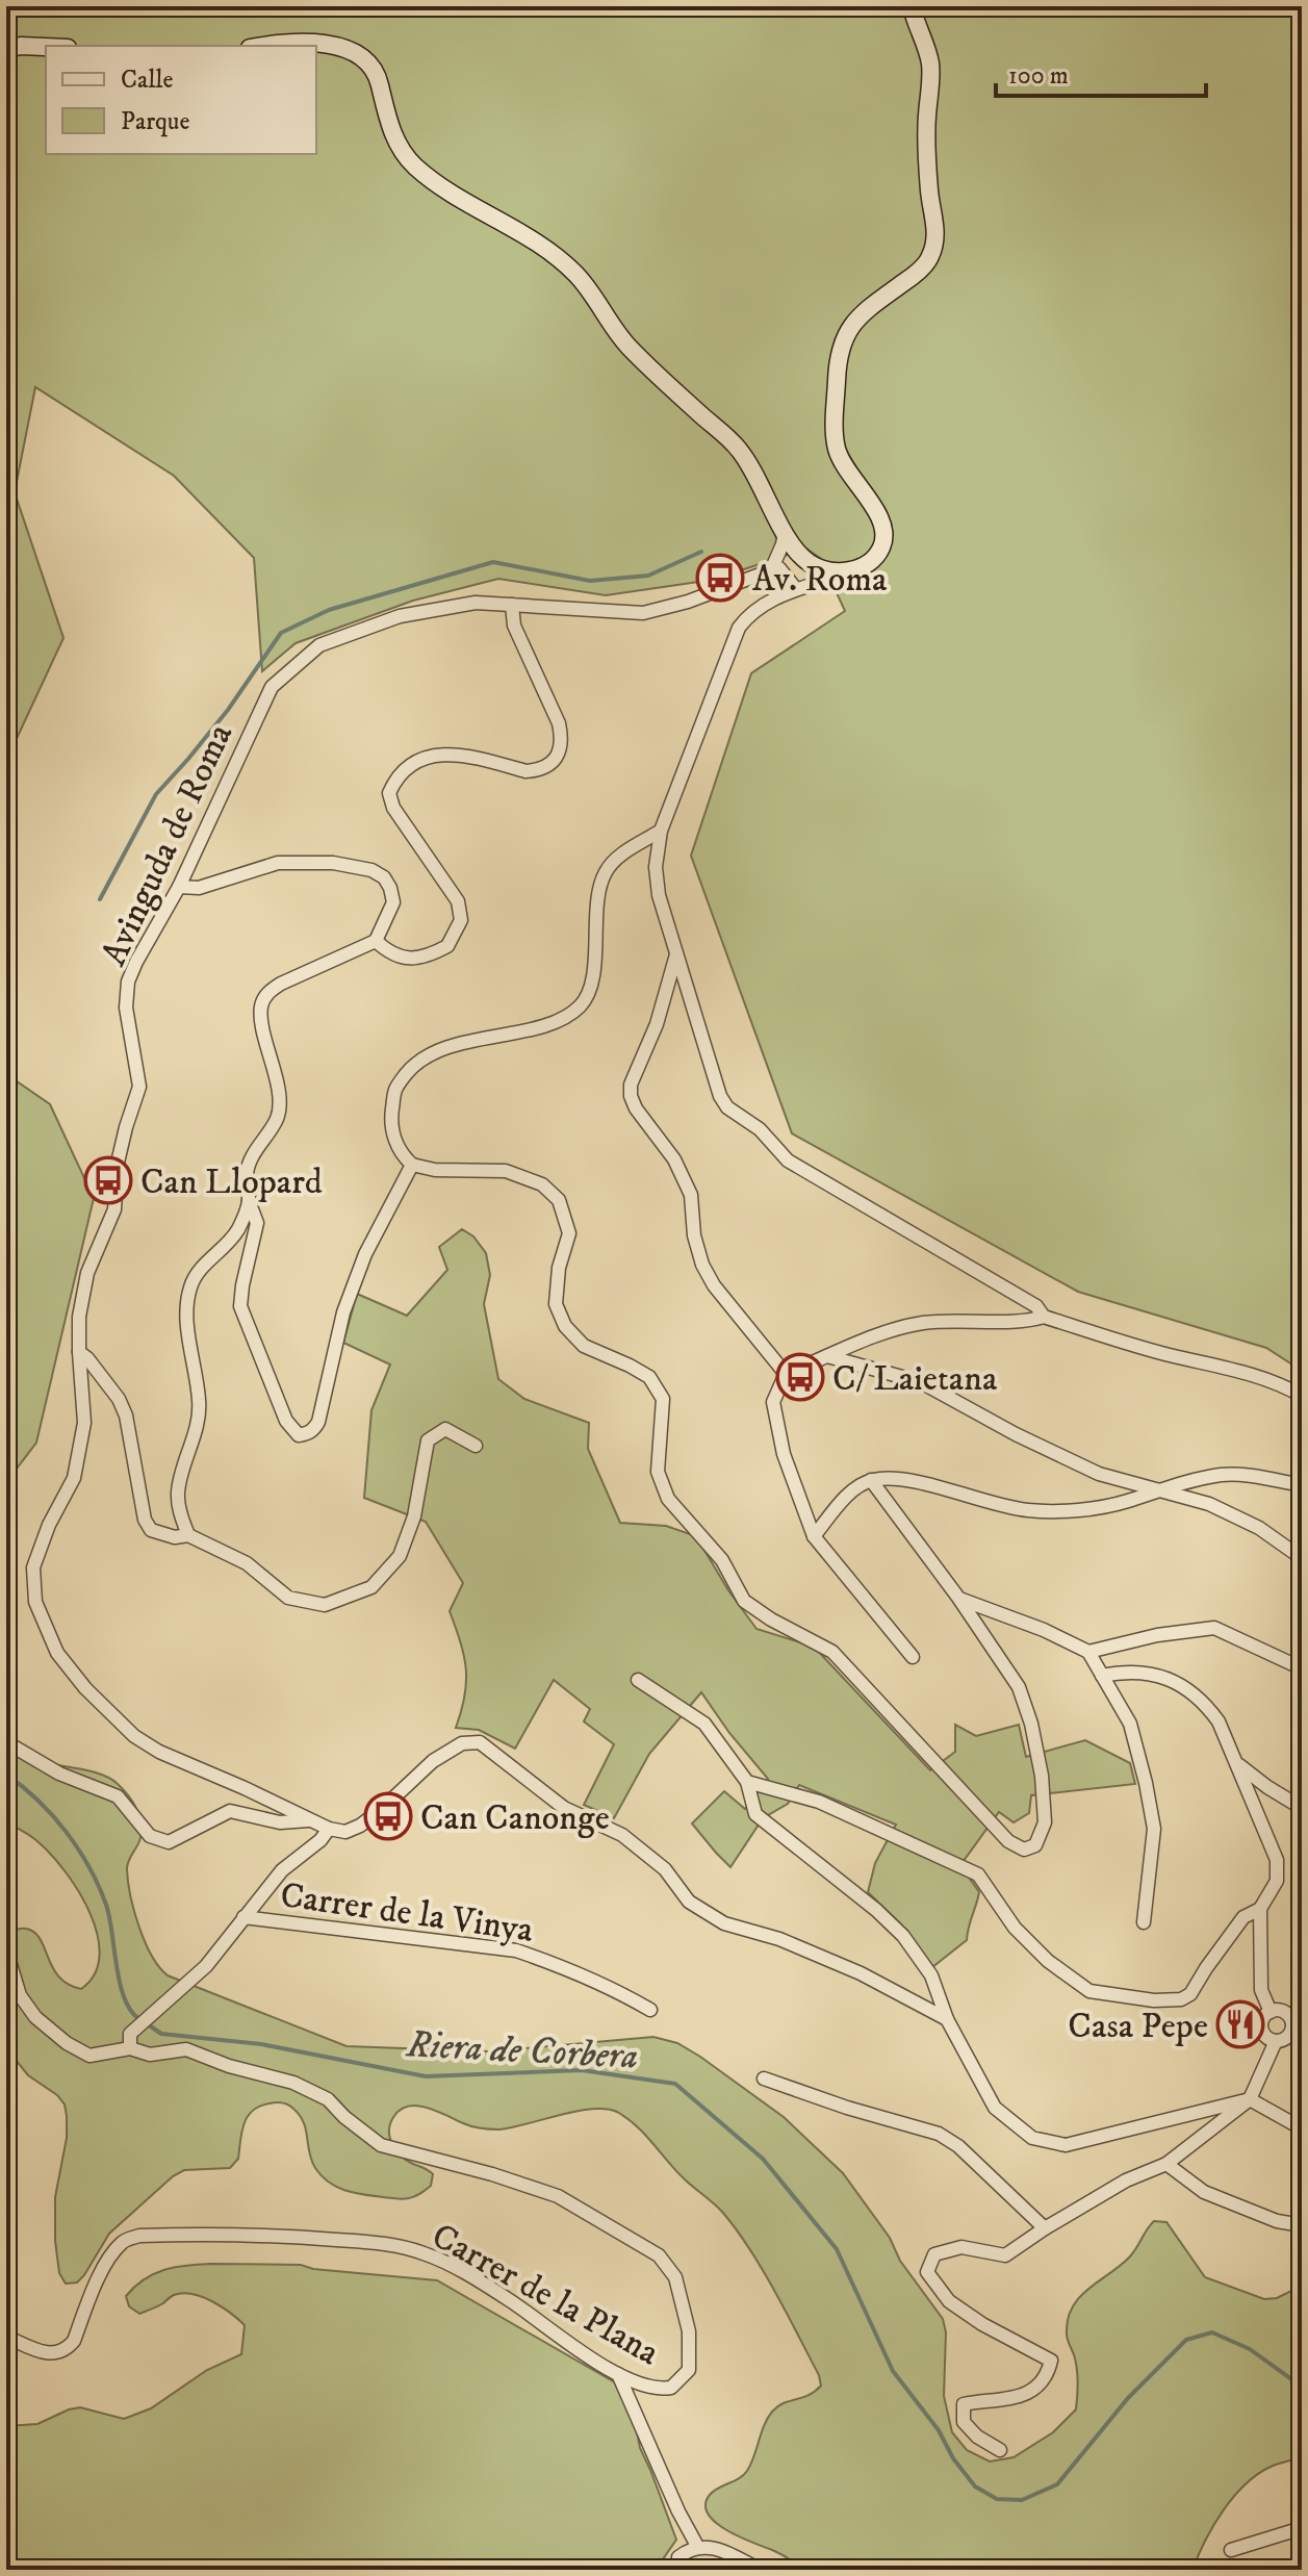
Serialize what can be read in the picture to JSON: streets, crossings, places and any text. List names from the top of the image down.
{
  "streets": {
    "street": ["Avinguda de Roma", "Carrer de la Vinya", "Carrer de la Plana"]
  },
  "water": ["Riera de Corbera"],
  "places": {
    "bus stop": [
      "Av. Roma",
      "Can Llopard",
      "C/ Laietana",
      "Can Canonge"
    ],
    "restaurant": ["Casa Pepe"]
  },
  "legend": ["Calle", "Parque"],
  "scale_bar": "100 m"
}
